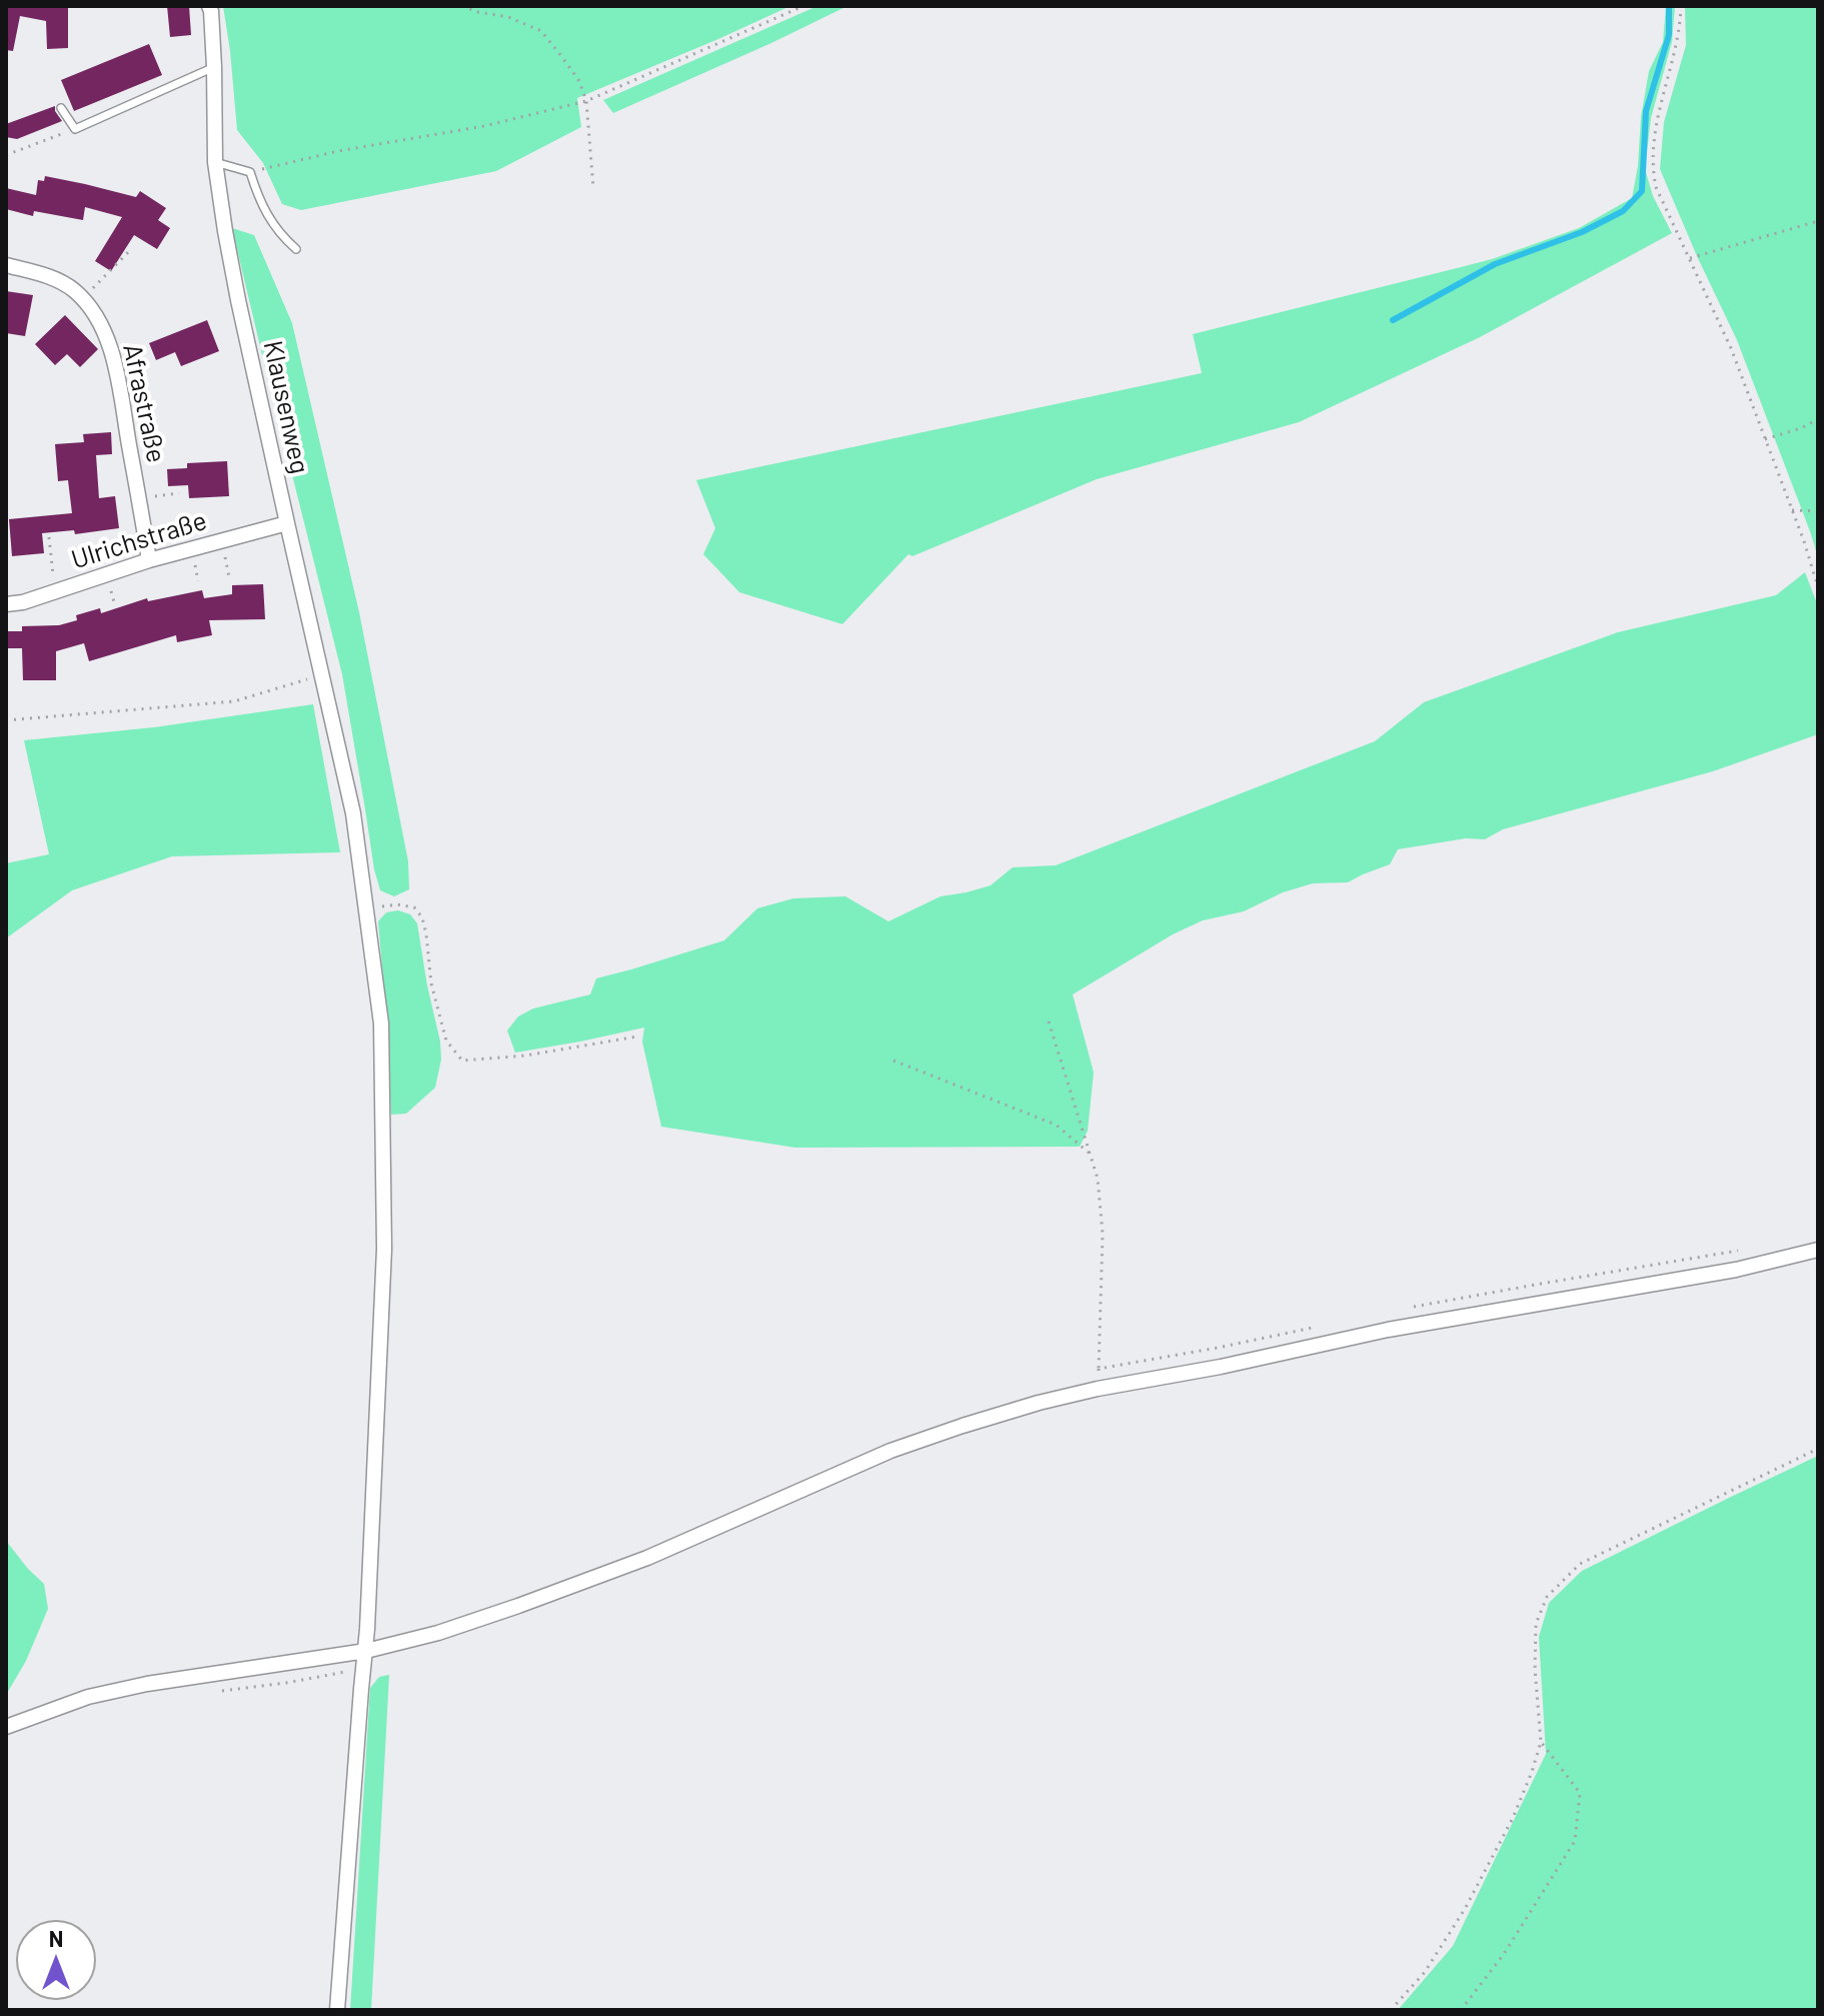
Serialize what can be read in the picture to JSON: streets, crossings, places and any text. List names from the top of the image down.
{
  "streets": {
    "street": ["Afrastraße", "Klausenweg", "Ulrichstraße"]
  },
  "crossings": [
    ["Afrastraße", "Ulrichstraße"],
    ["Klausenweg", "Ulrichstraße"]
  ],
  "north": "top"
}
